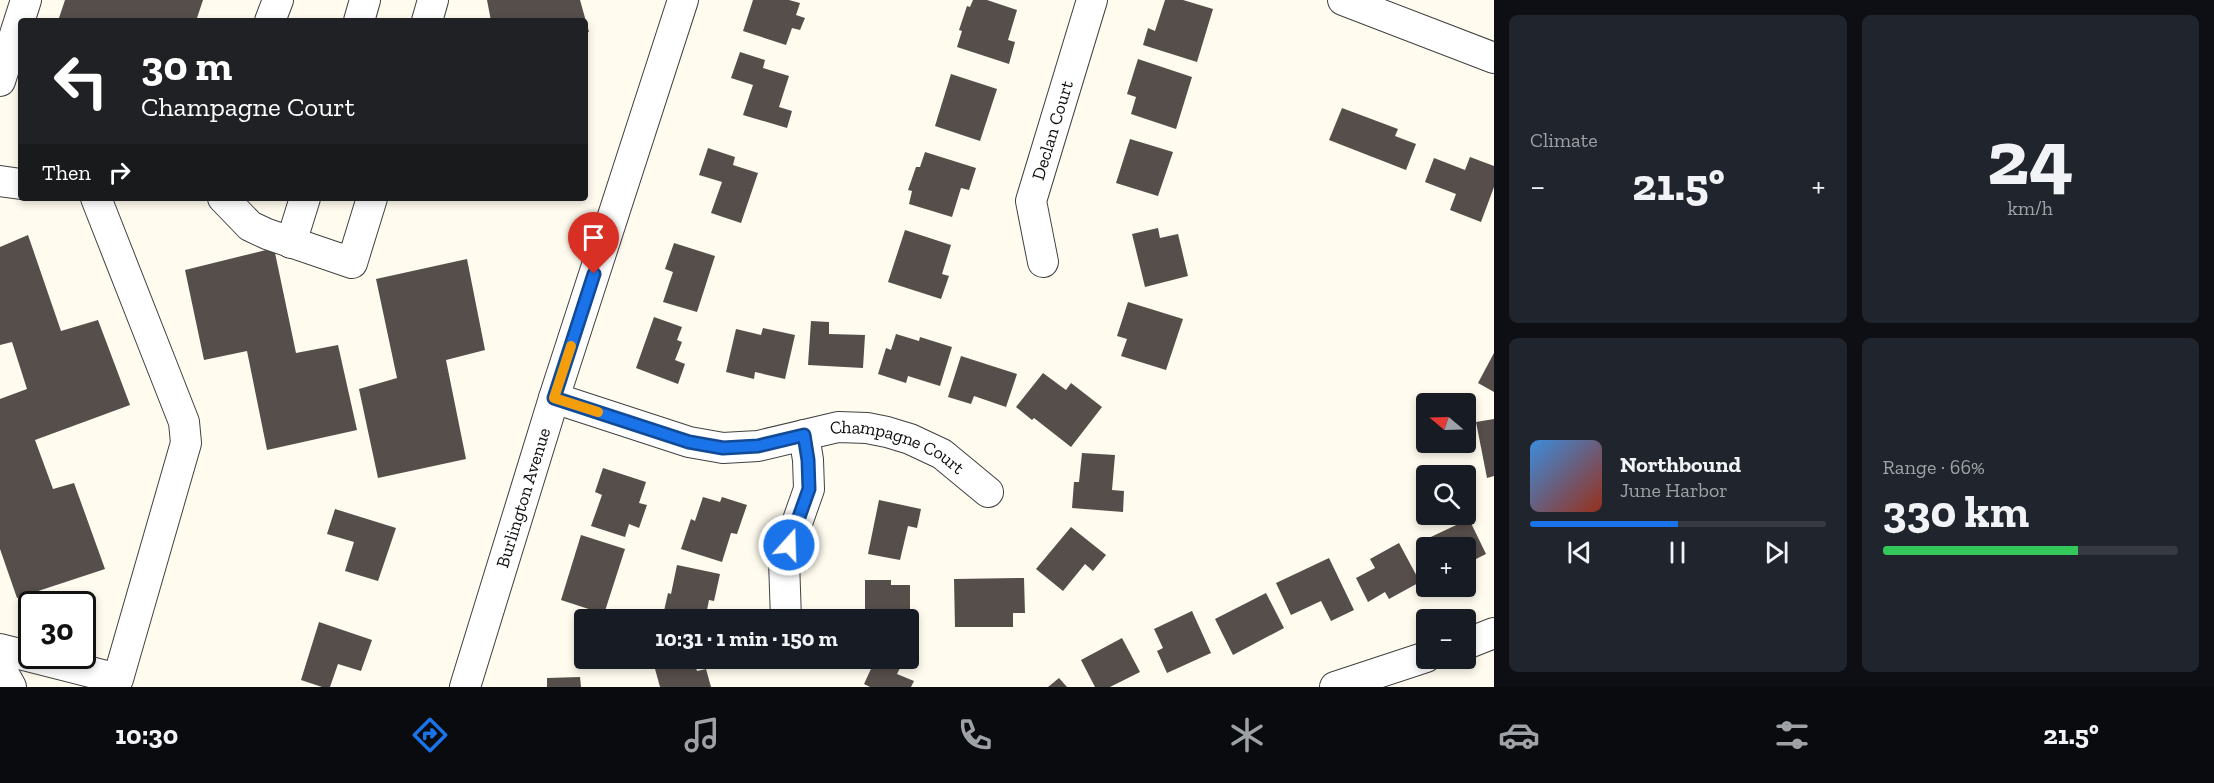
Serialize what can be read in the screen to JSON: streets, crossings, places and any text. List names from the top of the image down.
{
  "streets": {
    "street": ["Declan Court", "Champagne Court", "Burlington Avenue"]
  },
  "crossings": [
    ["Champagne Court", "Burlington Avenue"]
  ],
  "north": "left",
  "page": {
    "tile": [
      "Climate",
      ["24", "km/h"],
      ["Range · 66%", "330 km"]
    ],
    "turn": ["30 m", "Champagne Court"],
    "then": "Then",
    "heat": ["−", "21.5°", "+"],
    "map_buttons": ["+", "−"],
    "song": ["Northbound", "June Harbor"],
    "limit": "30",
    "trip": "10:31 · 1 min · 150 m",
    "tabs": ["10:30", "21.5°"]
  }
}
